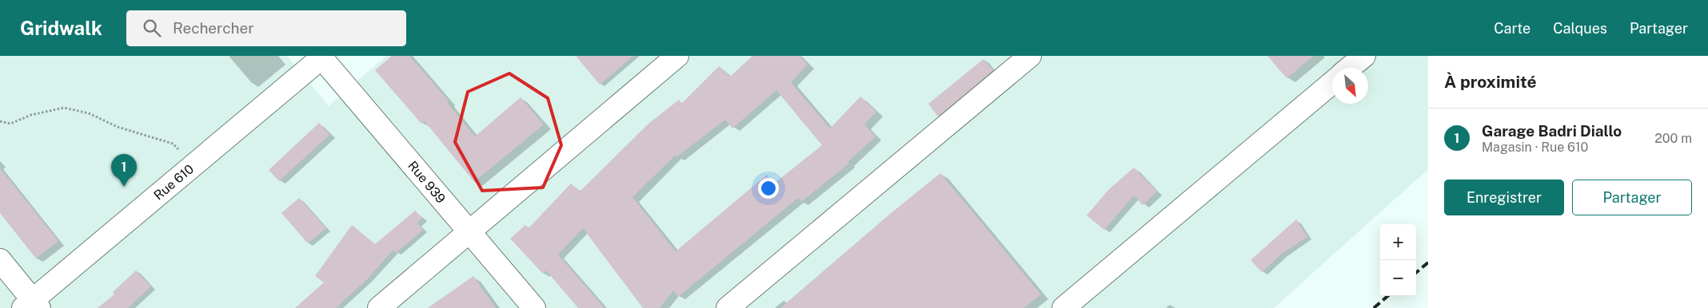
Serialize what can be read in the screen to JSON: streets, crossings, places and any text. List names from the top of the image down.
{
  "streets": {
    "street": ["Rue 610", "Rue 939"]
  },
  "crossings": [
    ["Rue 610", "Rue 939"]
  ],
  "north": "bottom right",
  "page": {
    "header": "Gridwalk",
    "search": "Rechercher",
    "nav": ["Carte", "Calques", "Partager"],
    "heading": "À proximité",
    "list": [
      {
        "mark": "1",
        "name": "Garage Badri Diallo",
        "note": "Magasin · Rue 610",
        "value": "200 m"
      }
    ],
    "pins": "1",
    "buttons": ["Enregistrer", "Partager"],
    "map_buttons": ["+", "−"]
  }
}
